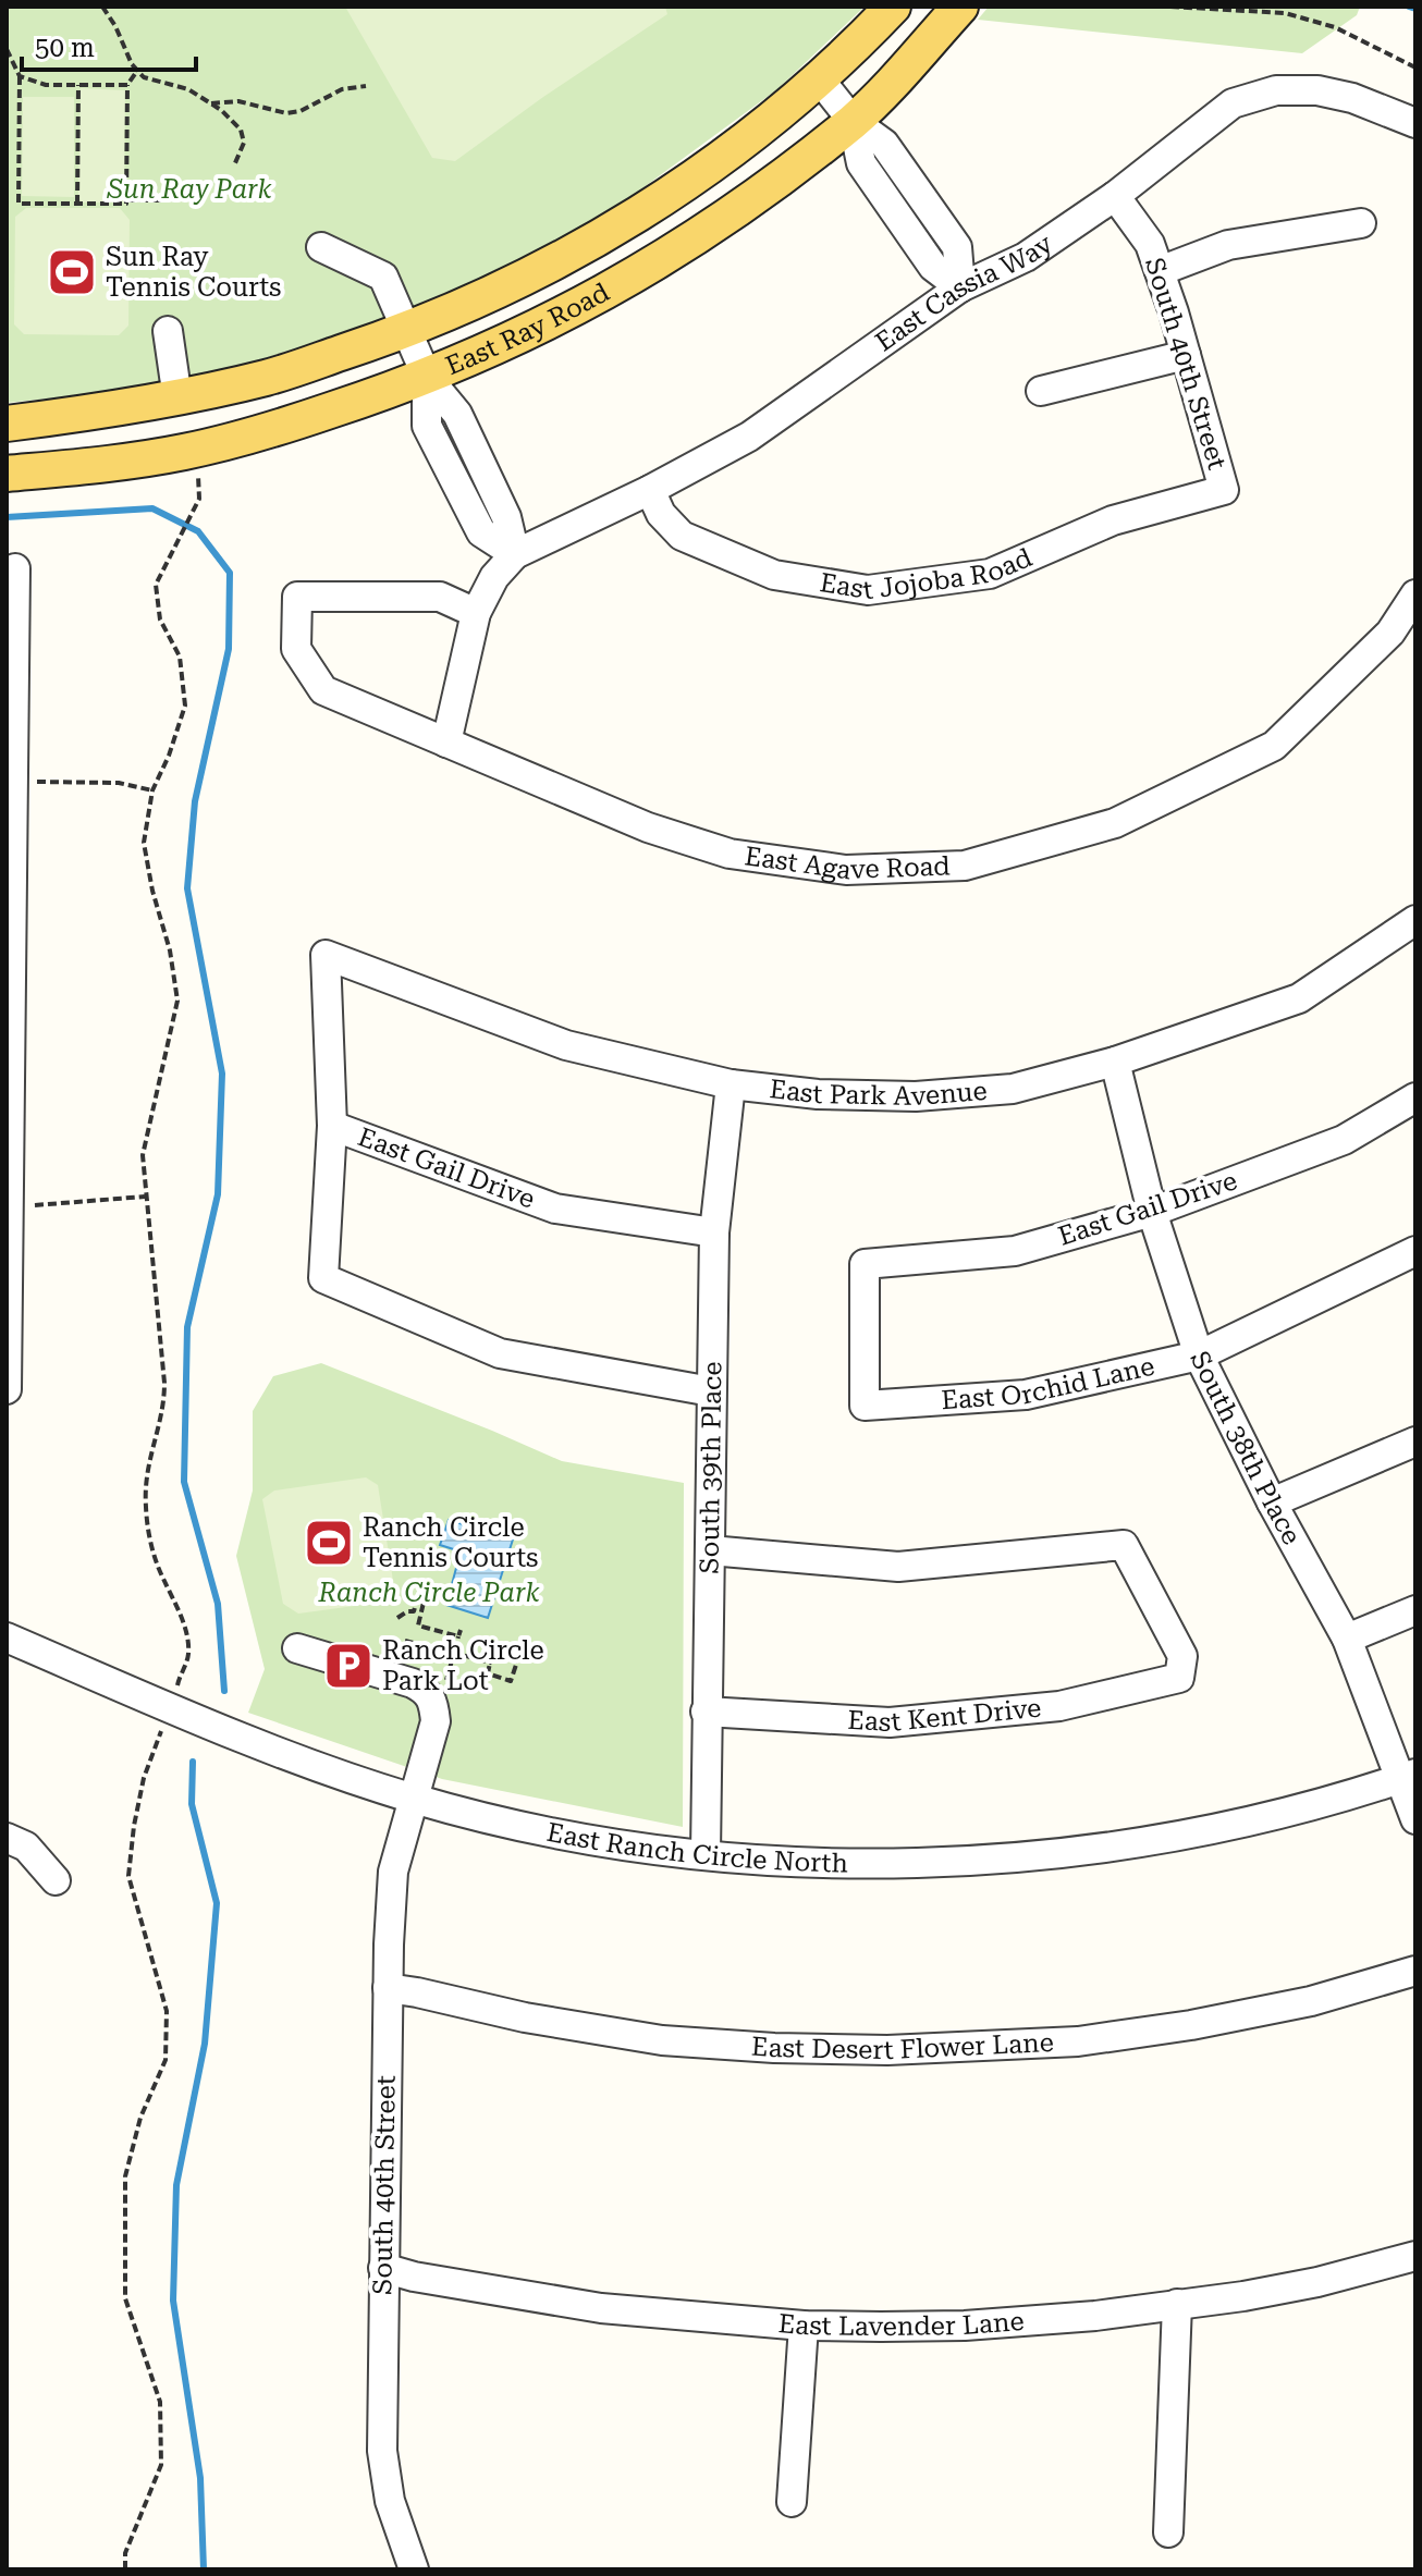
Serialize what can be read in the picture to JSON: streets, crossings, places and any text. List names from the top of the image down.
{
  "streets": {
    "main road": ["East Ray Road"],
    "street": [
      "East Cassia Way",
      "South 40th Street",
      "East Jojoba Road",
      "East Agave Road",
      "East Park Avenue",
      "East Gail Drive",
      "East Orchid Lane",
      "South 38th Place",
      "South 39th Place",
      "East Kent Drive",
      "East Ranch Circle North",
      "East Desert Flower Lane",
      "East Lavender Lane"
    ]
  },
  "crossings": [
    ["East Cassia Way", "South 40th Street"],
    ["East Cassia Way", "East Jojoba Road"],
    ["South 40th Street", "East Jojoba Road"],
    ["South 40th Street", "East Ranch Circle North"],
    ["South 40th Street", "East Desert Flower Lane"],
    ["South 40th Street", "East Lavender Lane"],
    ["East Park Avenue", "East Gail Drive"],
    ["East Park Avenue", "South 38th Place"],
    ["East Park Avenue", "South 39th Place"],
    ["East Gail Drive", "East Orchid Lane"],
    ["East Gail Drive", "South 38th Place"],
    ["East Gail Drive", "South 39th Place"],
    ["East Orchid Lane", "South 38th Place"],
    ["South 38th Place", "East Ranch Circle North"],
    ["South 39th Place", "East Kent Drive"],
    ["South 39th Place", "East Ranch Circle North"]
  ],
  "parks": ["Sun Ray Park", "Ranch Circle Park"],
  "places": {
    "sports": ["Sun Ray Tennis Courts", "Ranch Circle Tennis Courts"],
    "parking": ["Ranch Circle Park Lot"]
  },
  "scale_bar": "50 m"
}
